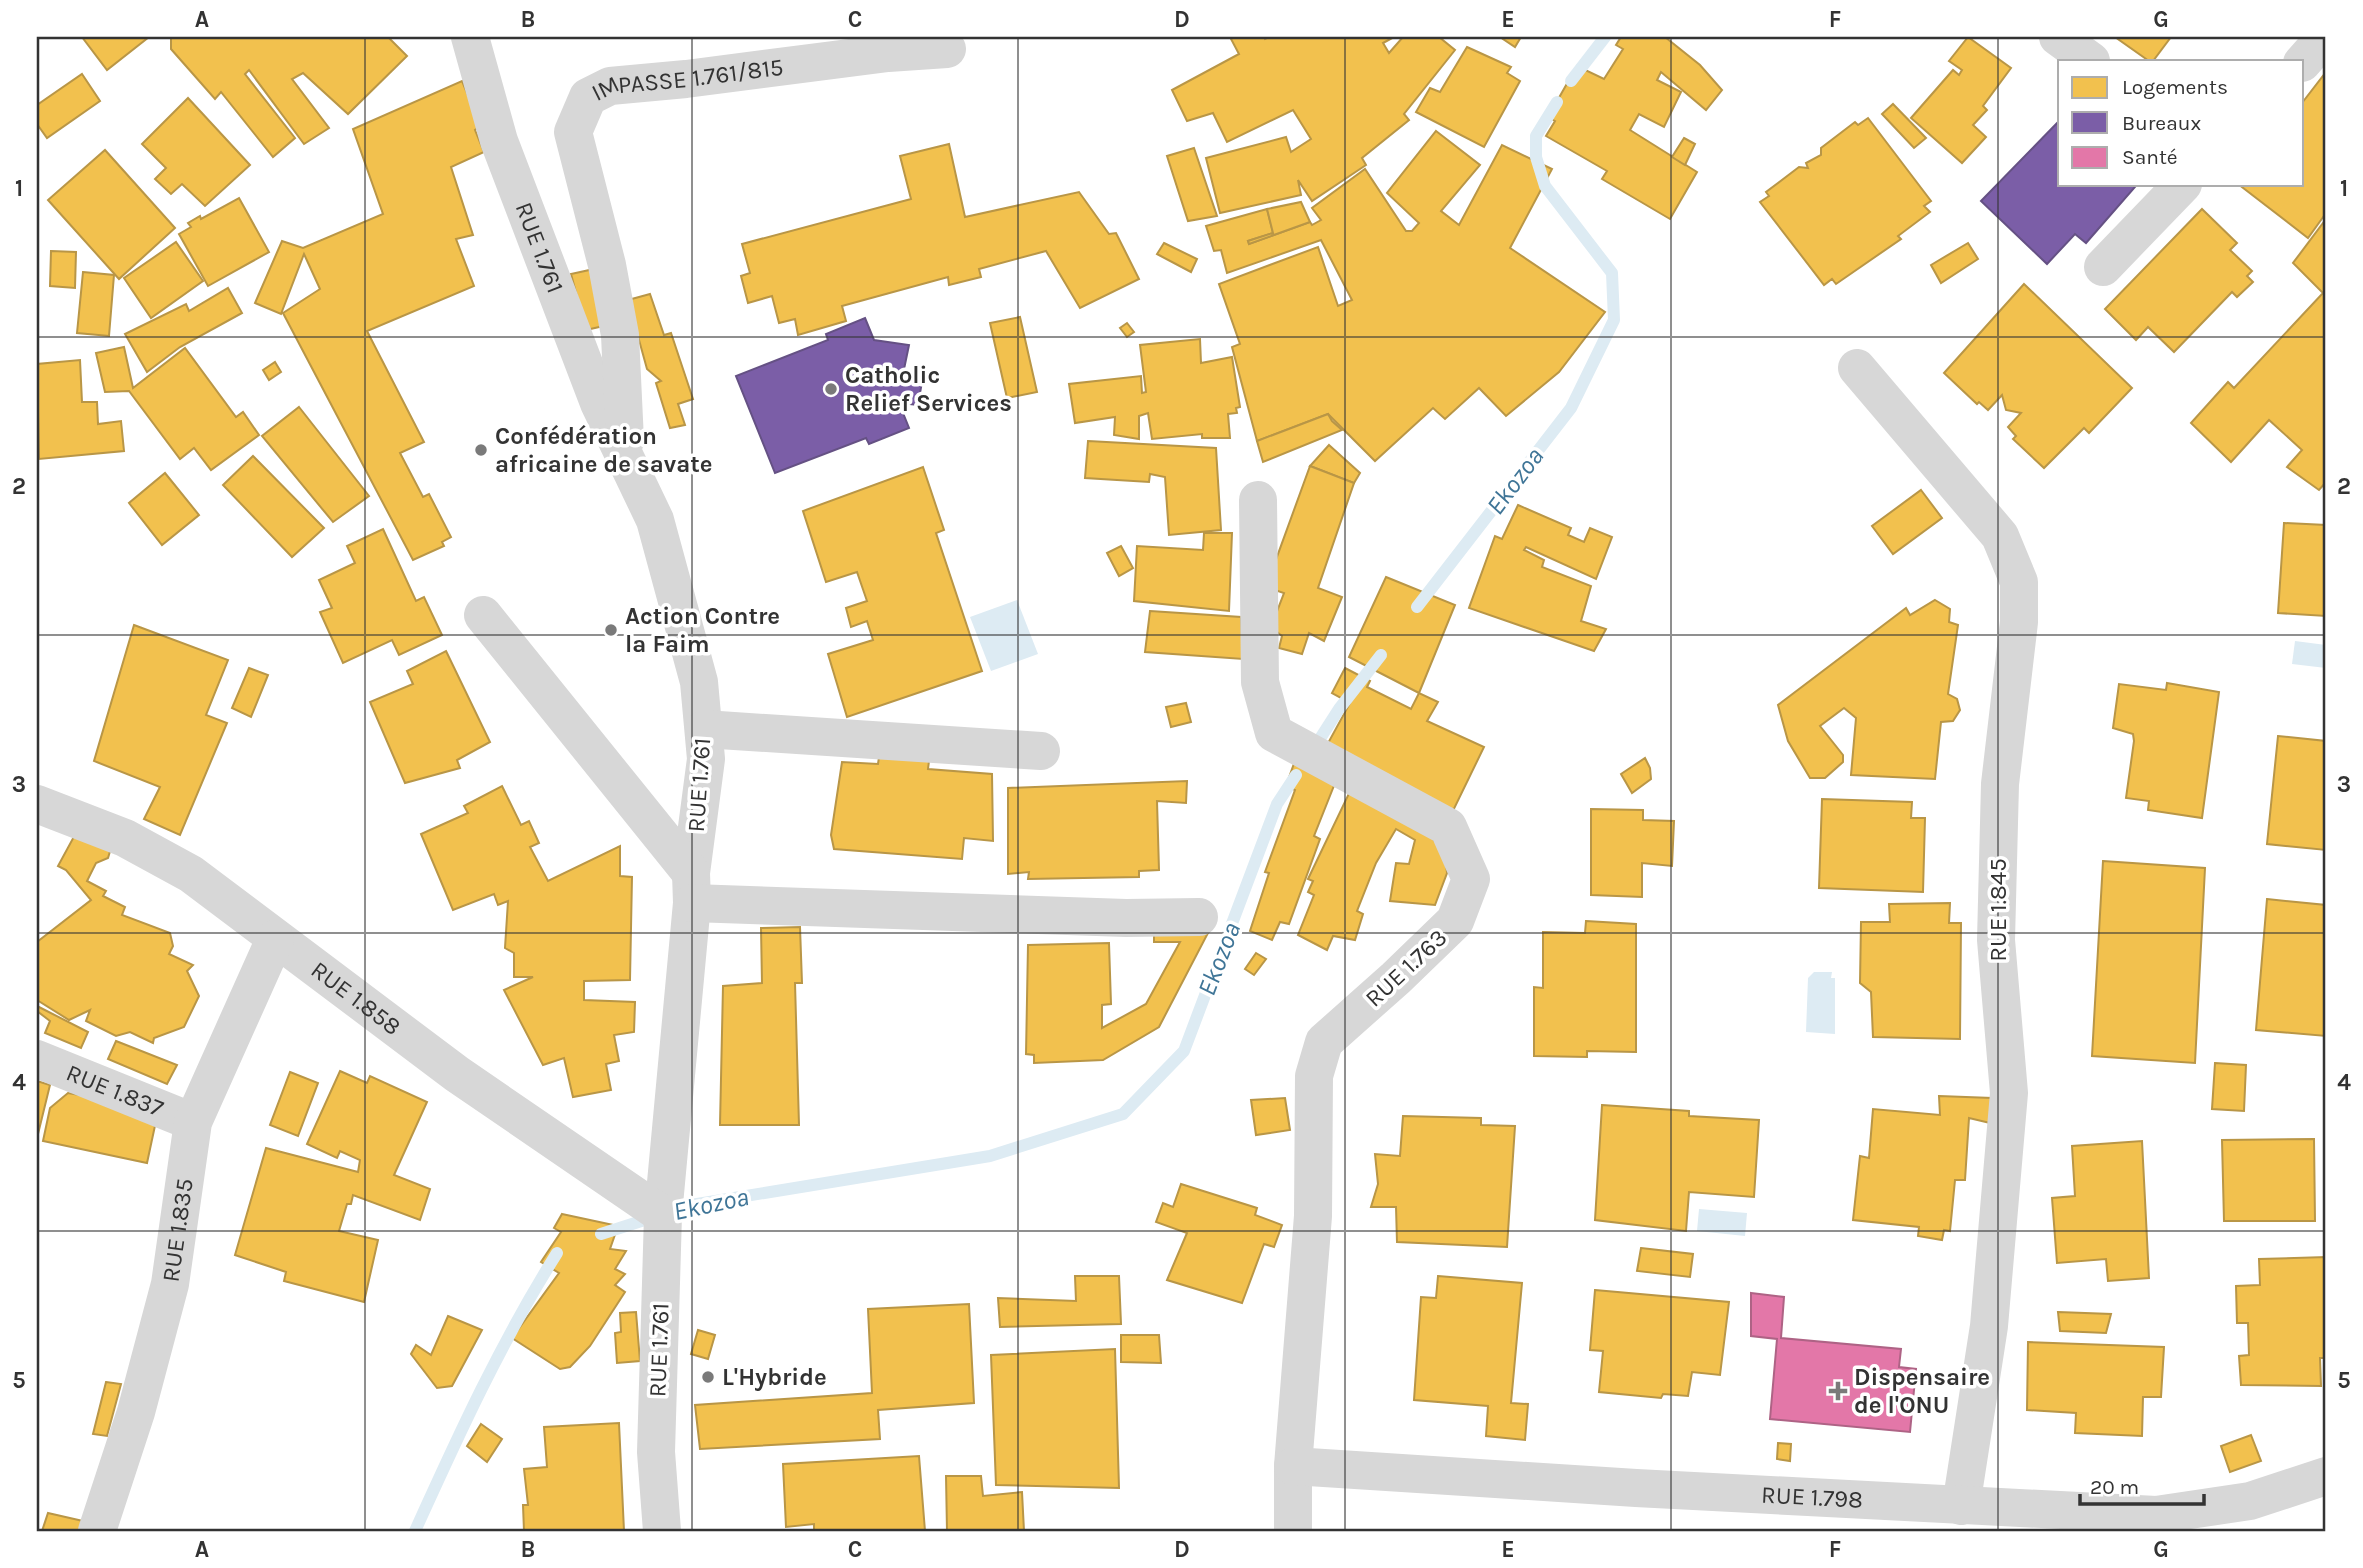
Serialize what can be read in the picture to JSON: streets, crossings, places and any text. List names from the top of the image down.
{
  "streets": {
    "street": [
      "IMPASSE 1.761/815",
      "RUE 1.761",
      "RUE 1.845",
      "RUE 1.763",
      "RUE 1.858",
      "RUE 1.837",
      "RUE 1.835",
      "RUE 1.798"
    ]
  },
  "crossings": [
    ["IMPASSE 1.761/815", "RUE 1.761"],
    ["RUE 1.761", "RUE 1.858"],
    ["RUE 1.845", "RUE 1.798"],
    ["RUE 1.763", "RUE 1.798"],
    ["RUE 1.858", "RUE 1.835"],
    ["RUE 1.837", "RUE 1.835"]
  ],
  "water": ["Ekozoa"],
  "places": {
    "other": [
      "Catholic Relief Services",
      "Confédération africaine de savate",
      "Action Contre la Faim",
      "L'Hybride"
    ],
    "health": ["Dispensaire de l'ONU"]
  },
  "legend": ["Logements", "Bureaux", "Santé"],
  "scale_bar": "20 m",
  "grid": {
    "columns": [
      "A",
      "B",
      "C",
      "D",
      "E",
      "F",
      "G"
    ],
    "rows": [
      "1",
      "2",
      "3",
      "4",
      "5"
    ]
  }
}
